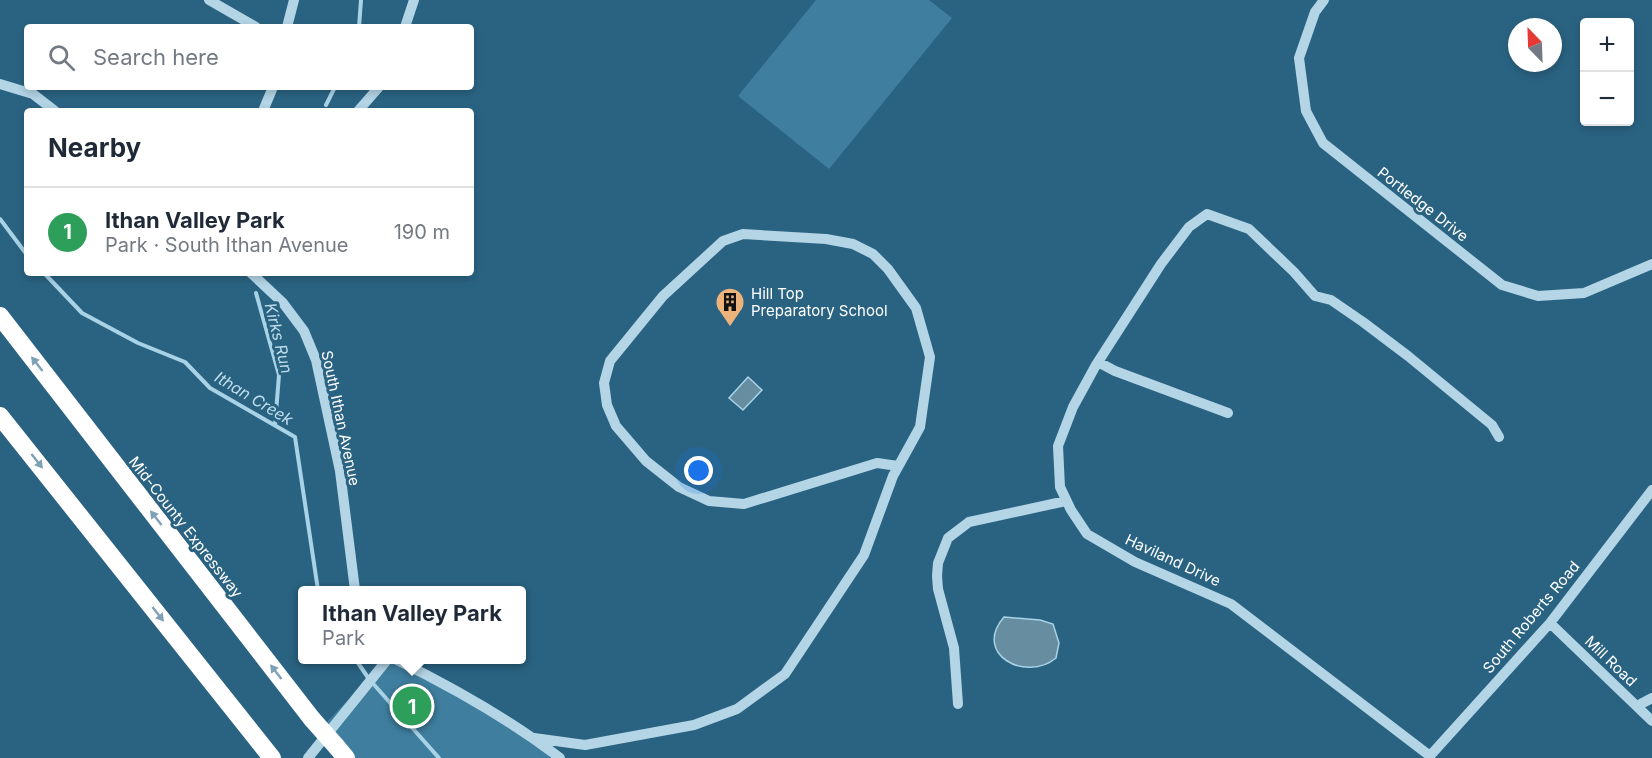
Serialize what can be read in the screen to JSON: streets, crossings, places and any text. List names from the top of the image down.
{
  "streets": {
    "highway": ["Mid-County Expressway"],
    "street": [
      "Portledge Drive",
      "South Ithan Avenue",
      "Haviland Drive",
      "South Roberts Road",
      "Mill Road"
    ]
  },
  "crossings": [
    ["Haviland Drive", "South Roberts Road"],
    ["South Roberts Road", "Mill Road"]
  ],
  "water": ["Kirks Run", "Ithan Creek"],
  "places": {
    "building": ["Hill Top Preparatory School"]
  },
  "north": "top left",
  "page": {
    "map_buttons": ["+", "−"],
    "search": "Search here",
    "heading": "Nearby",
    "list": [
      {
        "mark": "1",
        "name": "Ithan Valley Park",
        "note": "Park · South Ithan Avenue",
        "value": "190 m"
      }
    ],
    "popup": ["Ithan Valley Park", "Park"],
    "pins": "1"
  }
}
